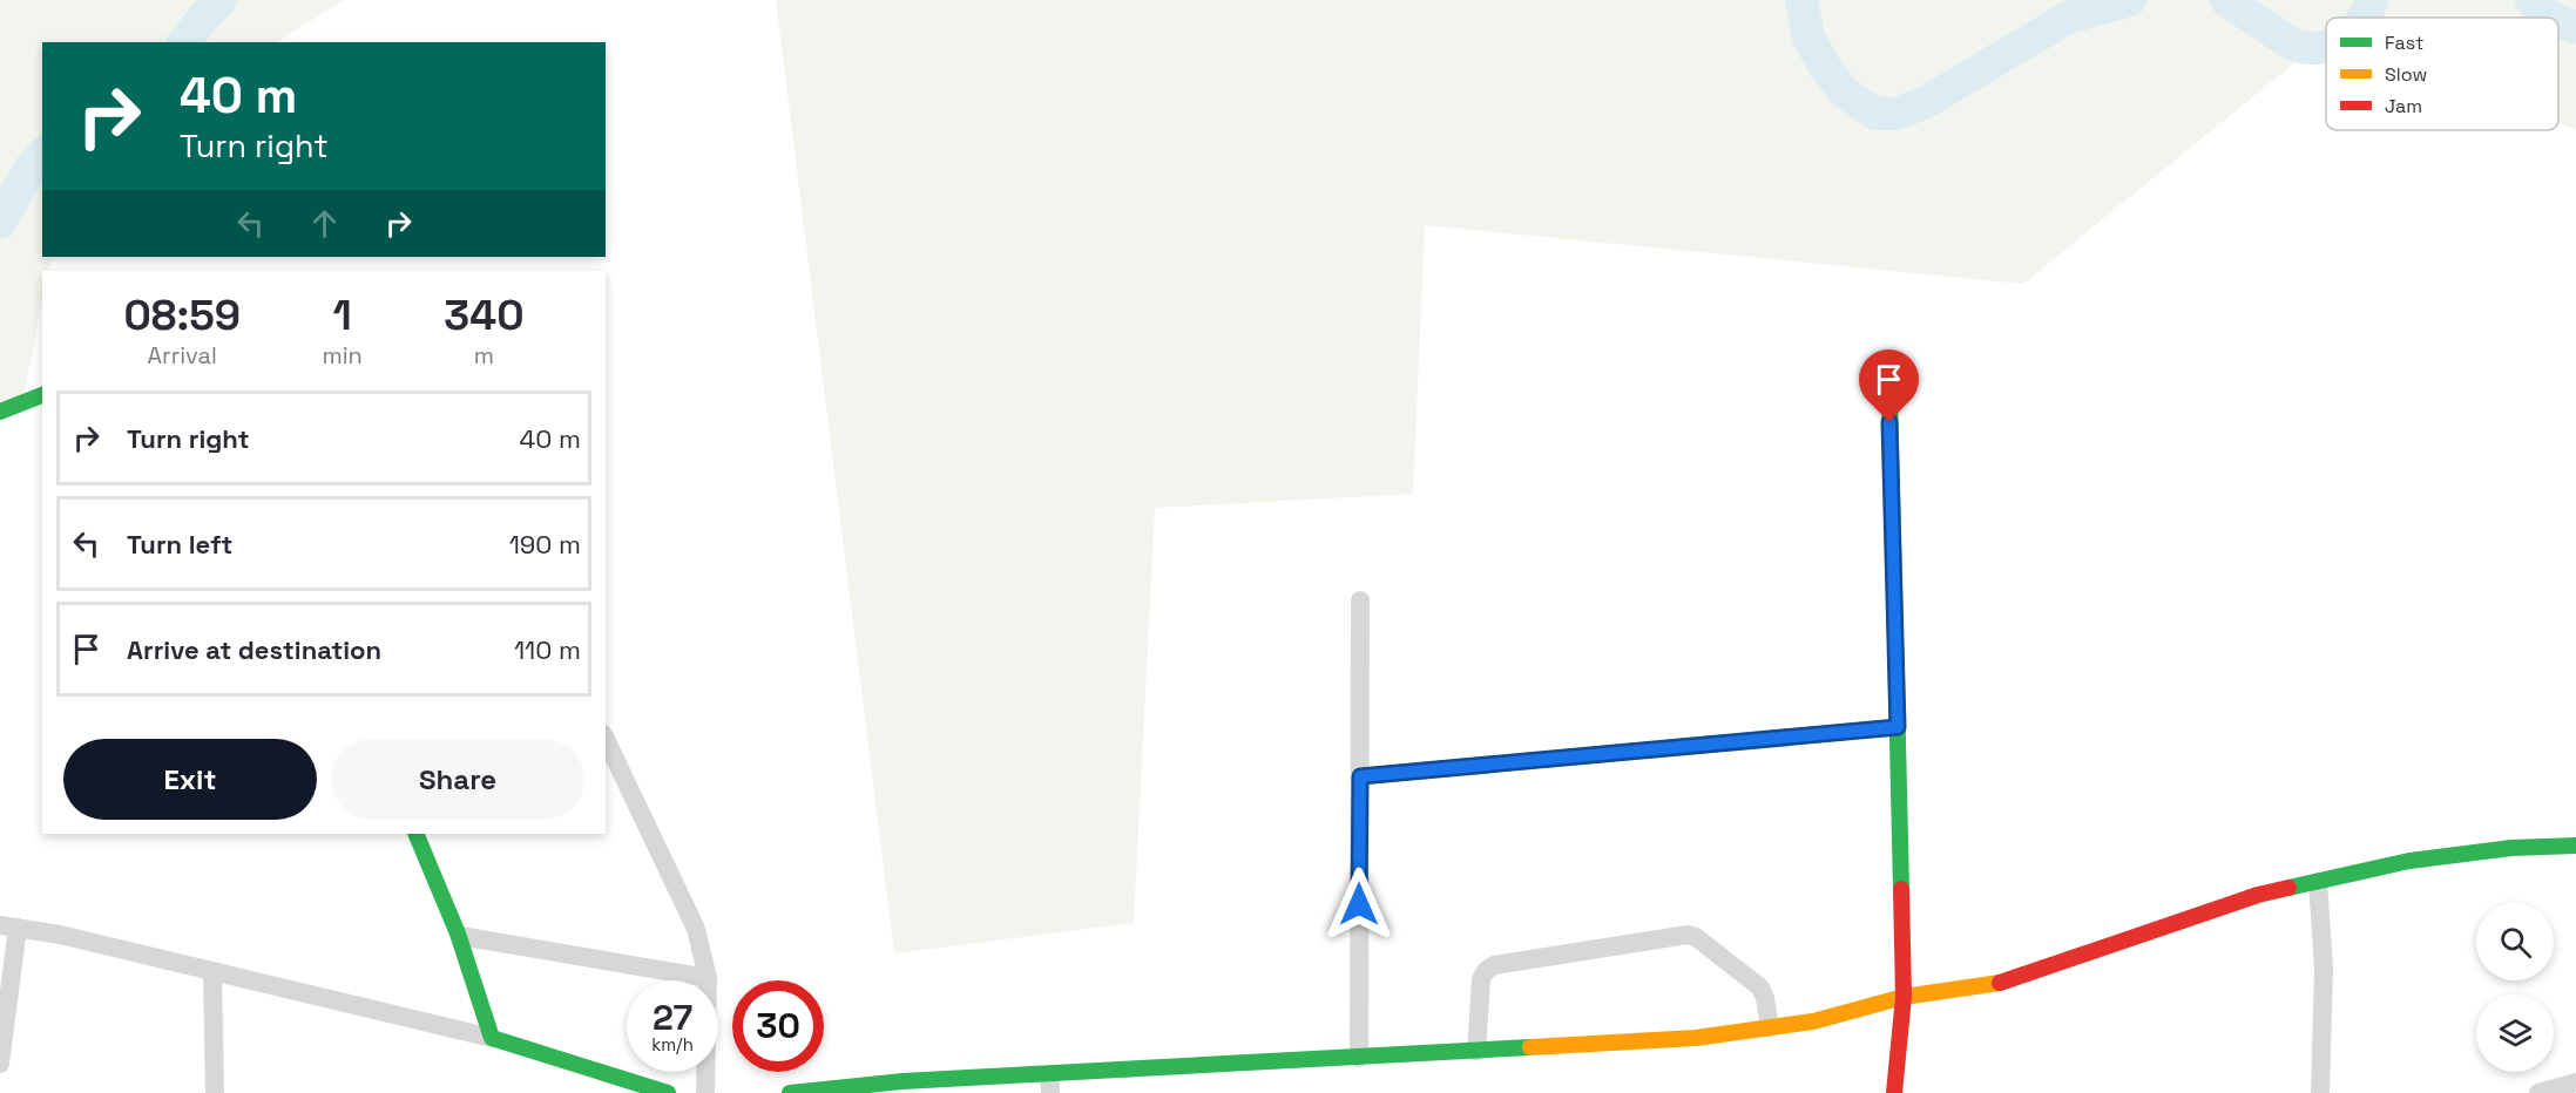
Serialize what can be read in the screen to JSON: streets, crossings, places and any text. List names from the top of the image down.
{
  "legend": ["Fast", "Slow", "Jam"],
  "page": {
    "turn": ["40 m", "Turn right"],
    "eta": [
      "08:59",
      "Arrival",
      "1",
      "min",
      "340",
      "m"
    ],
    "list": [
      {
        "name": "Turn right",
        "value": "40 m"
      },
      {
        "name": "Turn left",
        "value": "190 m"
      },
      {
        "name": "Arrive at destination",
        "value": "110 m"
      }
    ],
    "buttons": ["Exit", "Share"],
    "speed": "27 km/h",
    "limit": "30"
  }
}
